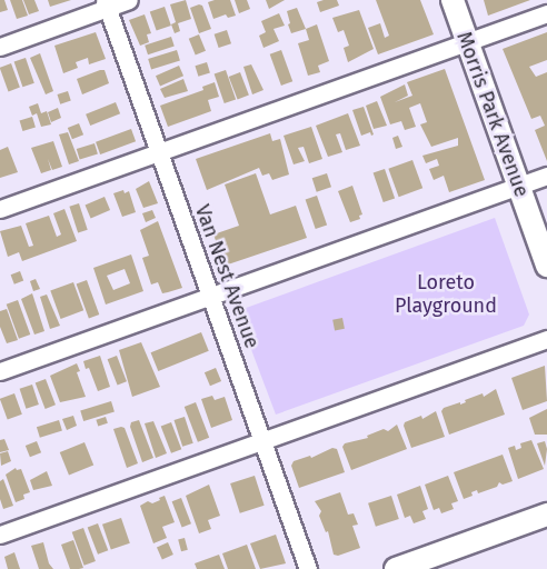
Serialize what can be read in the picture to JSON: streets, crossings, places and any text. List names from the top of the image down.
{
  "streets": {
    "main road": ["Morris Park Avenue"],
    "street": ["Van Nest Avenue"]
  },
  "parks": ["Loreto Playground"]
}
